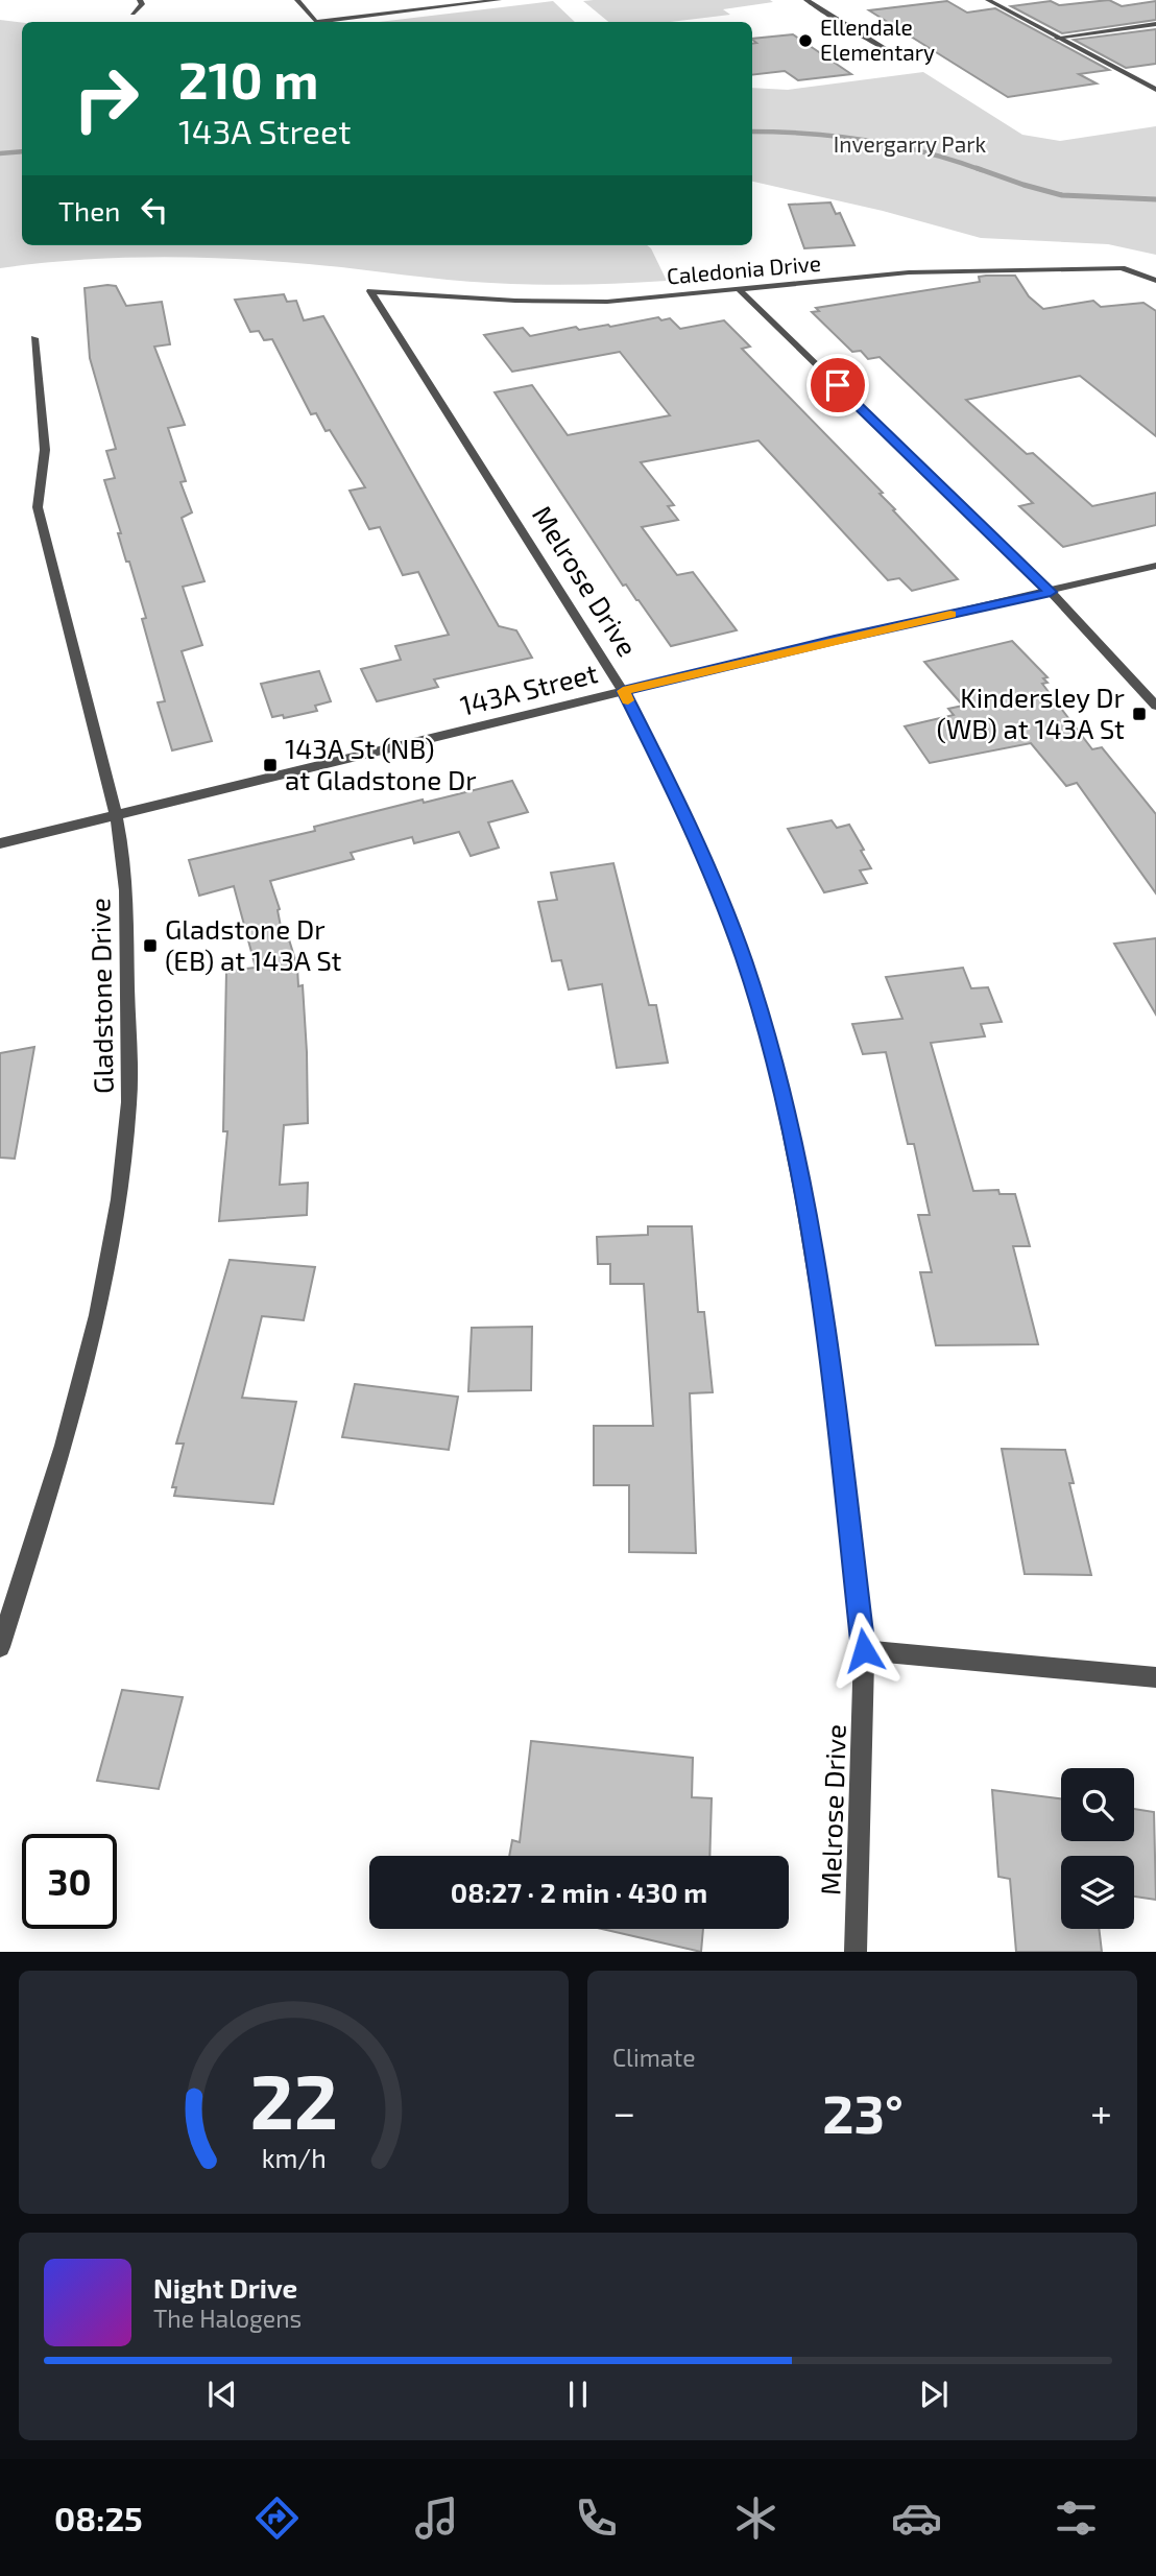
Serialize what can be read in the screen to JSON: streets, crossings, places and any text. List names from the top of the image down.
{
  "streets": {
    "street": [
      "Caledonia Drive",
      "Melrose Drive",
      "143A Street",
      "Gladstone Drive"
    ]
  },
  "crossings": [
    ["Caledonia Drive", "Melrose Drive"],
    ["Melrose Drive", "143A Street"],
    ["143A Street", "Gladstone Drive"]
  ],
  "parks": ["Invergarry Park"],
  "places": {
    "other": ["Ellendale Elementary"],
    "transit": ["Kindersley Dr (WB) at 143A St", "143A St (NB) at Gladstone Dr", "Gladstone Dr (EB) at 143A St"]
  },
  "page": {
    "turn": ["210 m", "143A Street"],
    "then": "Then",
    "limit": "30",
    "trip": "08:27 · 2 min · 430 m",
    "tile": "Climate",
    "heat": ["−", "23°", "+"],
    "song": ["Night Drive", "The Halogens"],
    "tabs": "08:25",
    "gauge": ["22", "km/h"]
  }
}
